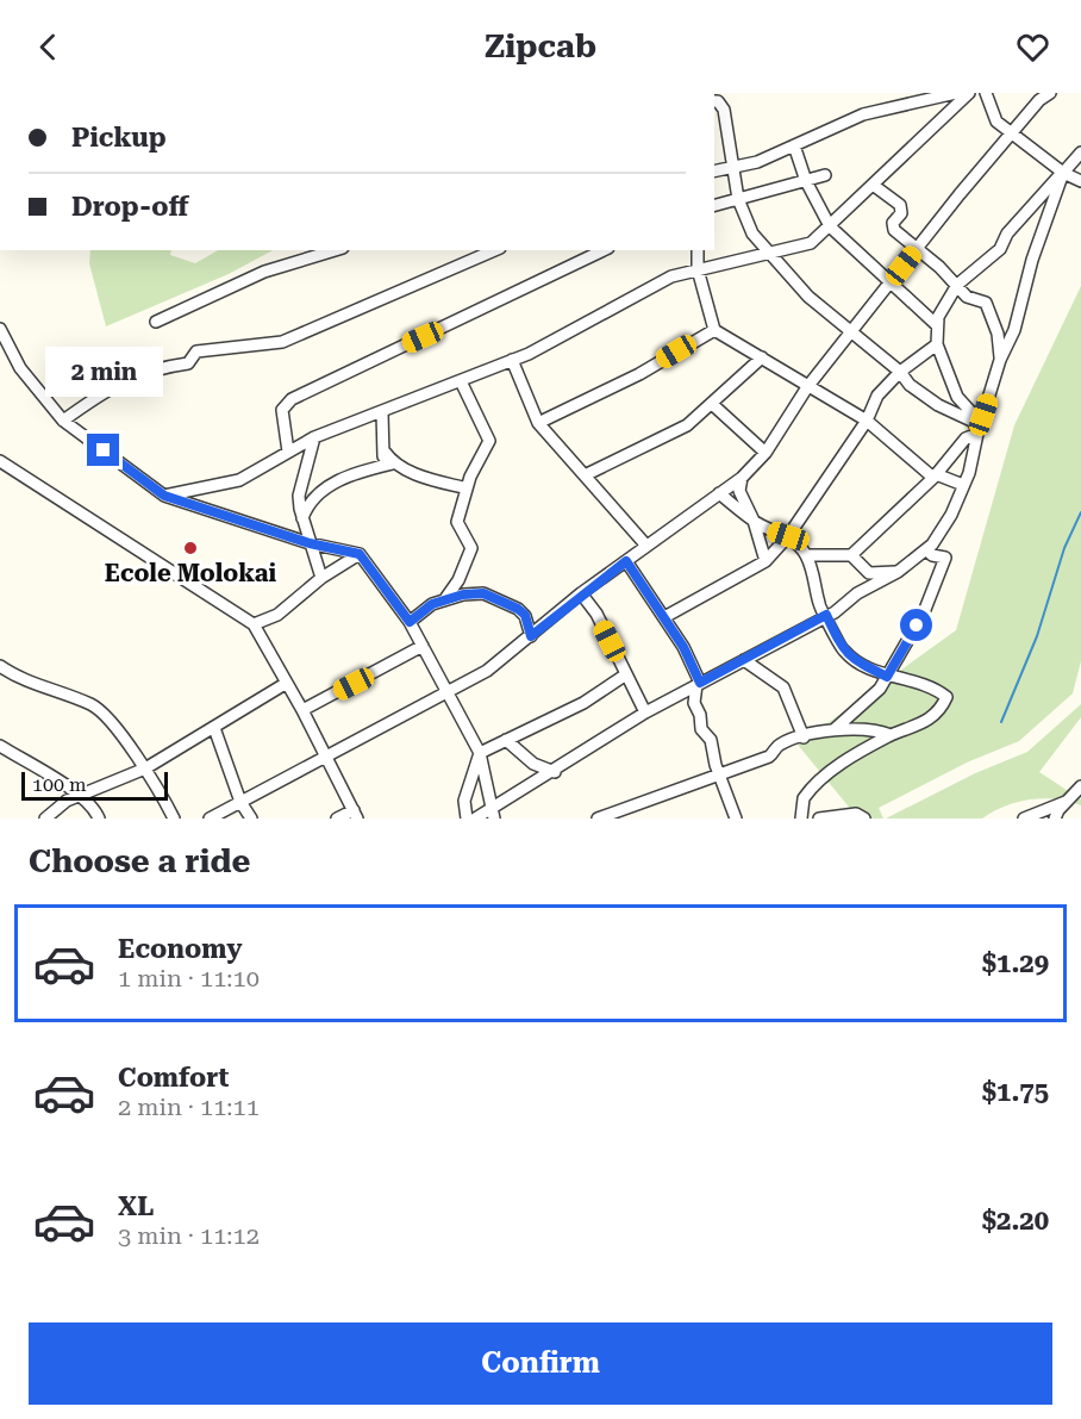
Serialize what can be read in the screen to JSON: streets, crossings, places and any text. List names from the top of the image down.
{
  "places": ["Ecole Molokai"],
  "scale_bar": "100 m",
  "page": {
    "header": "Zipcab",
    "banner": ["Pickup", "Drop-off"],
    "bubble": "2 min",
    "scale": "100 m",
    "heading": "Choose a ride",
    "list": [
      {
        "name": "Economy",
        "note": "1 min · 11:10",
        "value": "$1.29"
      },
      {
        "name": "Comfort",
        "note": "2 min · 11:11",
        "value": "$1.75"
      },
      {
        "name": "XL",
        "note": "3 min · 11:12",
        "value": "$2.20"
      }
    ],
    "buttons": "Confirm"
  }
}
